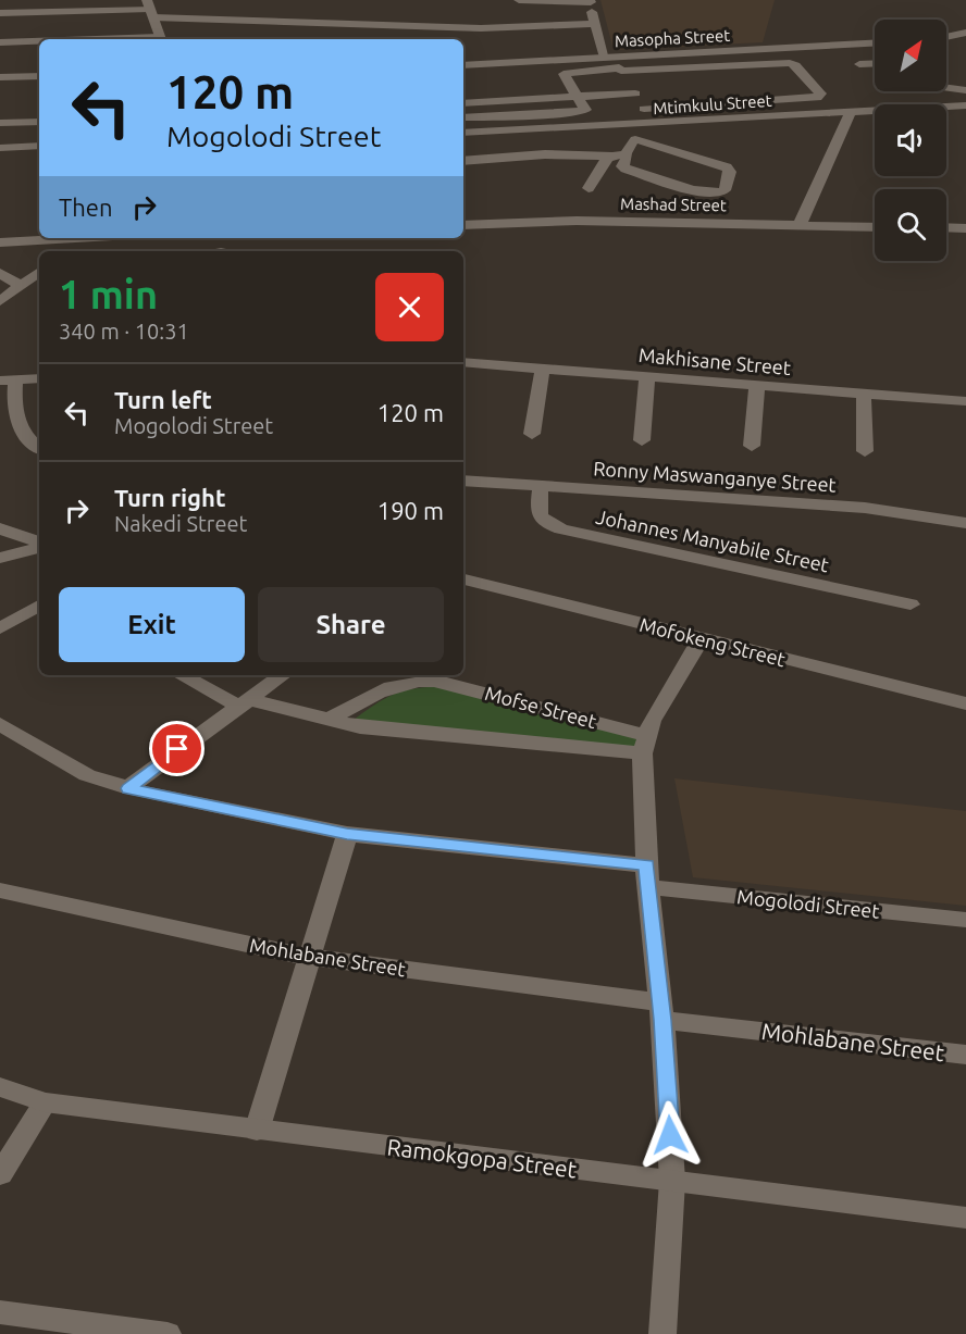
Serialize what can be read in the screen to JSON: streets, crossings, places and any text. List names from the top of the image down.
{
  "streets": {
    "street": [
      "Masopha Street",
      "Mtimkulu Street",
      "Mashad Street",
      "Makhisane Street",
      "Ronny Maswanganye Street",
      "Johannes Manyabile Street",
      "Mofokeng Street",
      "Mofse Street",
      "Mogolodi Street",
      "Mohlabane Street",
      "Ramokgopa Street"
    ]
  },
  "crossings": [
    ["Ronny Maswanganye Street", "Johannes Manyabile Street"]
  ],
  "north": "top right",
  "page": {
    "turn": ["120 m", "Mogolodi Street"],
    "then": "Then",
    "heading": ["1 min", "340 m · 10:31"],
    "list": [
      {
        "name": "Turn left",
        "note": "Mogolodi Street",
        "value": "120 m"
      },
      {
        "name": "Turn right",
        "note": "Nakedi Street",
        "value": "190 m"
      }
    ],
    "buttons": ["Exit", "Share"]
  }
}
